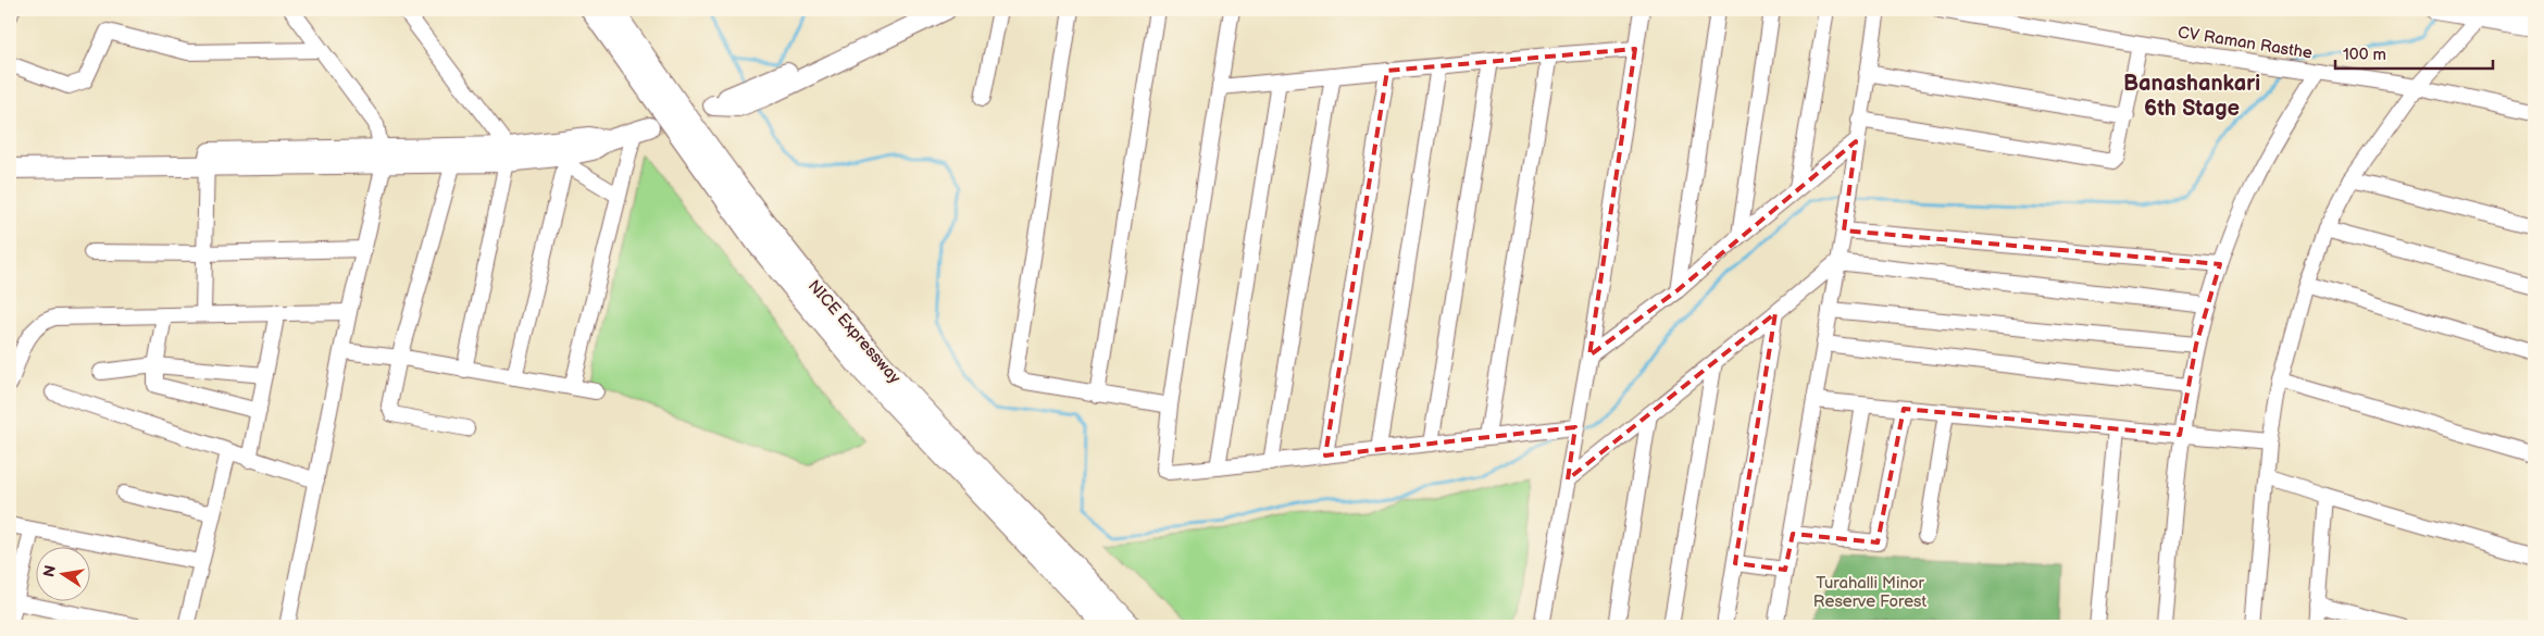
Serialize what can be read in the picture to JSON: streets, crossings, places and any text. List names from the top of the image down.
{
  "streets": {
    "highway": ["NICE Expressway"],
    "street": ["CV Raman Rasthe"]
  },
  "districts": ["Banashankari 6th Stage"],
  "parks": ["Turahalli Minor Reserve Forest"],
  "scale_bar": "100 m",
  "north": "left"
}
